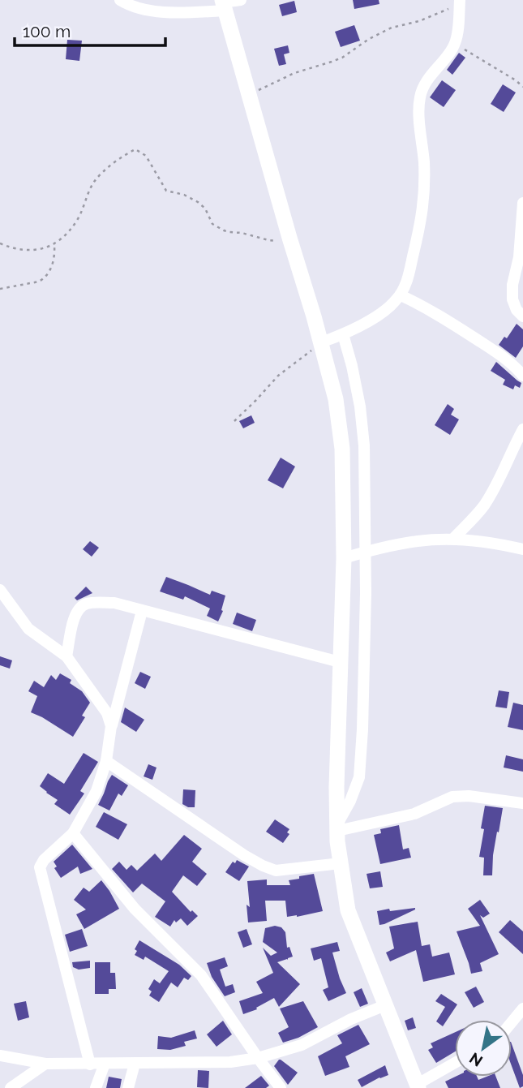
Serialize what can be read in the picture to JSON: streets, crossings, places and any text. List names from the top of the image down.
{
  "scale_bar": "100 m",
  "north": "bottom left"
}
